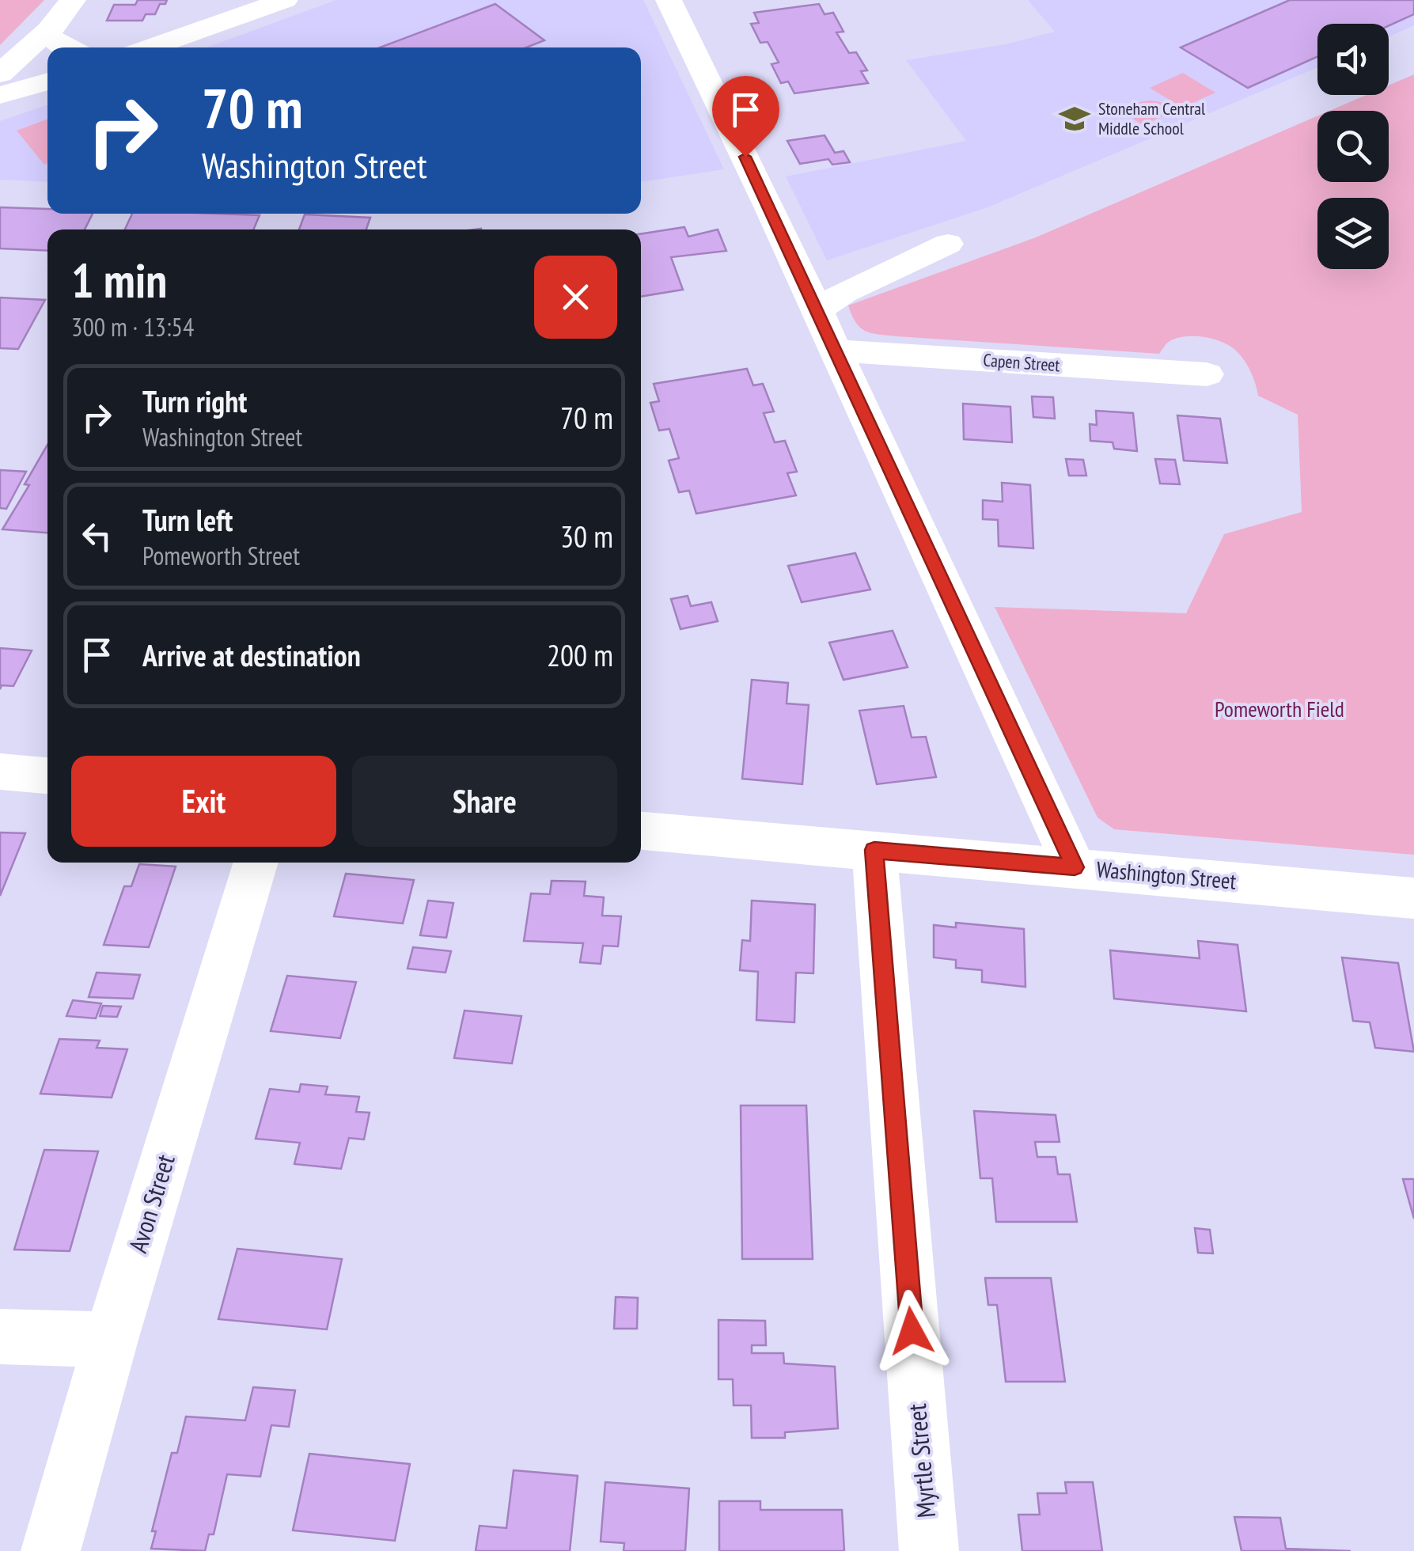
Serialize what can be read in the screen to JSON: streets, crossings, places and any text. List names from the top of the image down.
{
  "streets": {
    "street": [
      "Capen Street",
      "Washington Street",
      "Avon Street",
      "Myrtle Street"
    ]
  },
  "crossings": [
    ["Washington Street", "Myrtle Street"]
  ],
  "parks": ["Pomeworth Field"],
  "places": {
    "school or university": ["Stoneham Central Middle School"]
  },
  "page": {
    "turn": ["70 m", "Washington Street"],
    "heading": ["1 min", "300 m · 13:54"],
    "list": [
      {
        "name": "Turn right",
        "note": "Washington Street",
        "value": "70 m"
      },
      {
        "name": "Turn left",
        "note": "Pomeworth Street",
        "value": "30 m"
      },
      {
        "name": "Arrive at destination",
        "value": "200 m"
      }
    ],
    "buttons": ["Exit", "Share"]
  }
}
